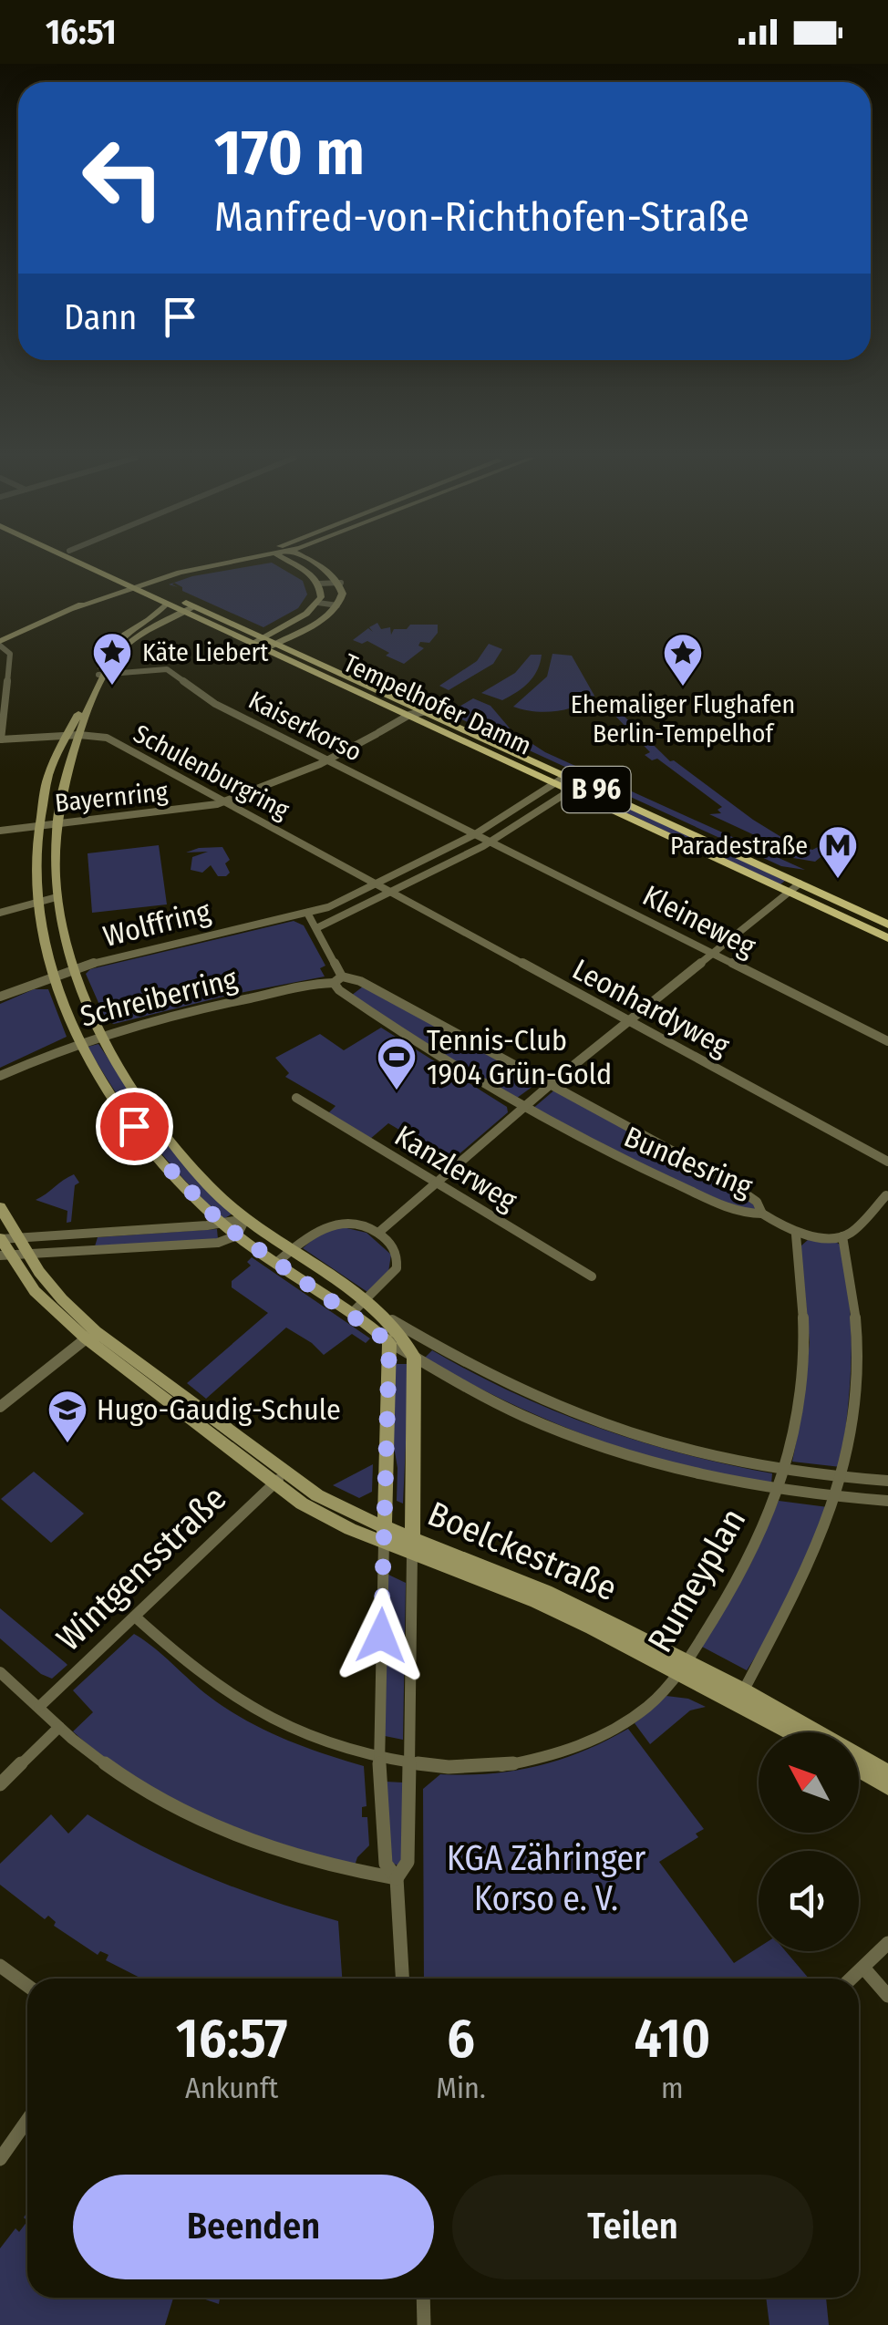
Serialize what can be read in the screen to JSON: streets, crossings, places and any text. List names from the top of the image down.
{
  "streets": {
    "main road": ["Tempelhofer Damm", "B 96"],
    "street": [
      "Kaiserkorso",
      "Schulenburgring",
      "Bayernring",
      "Kleineweg",
      "Wolffring",
      "Schreiberring",
      "Leonhardyweg",
      "Bundesring",
      "Kanzlerweg",
      "Boelckestraße",
      "Wintgensstraße",
      "Rumeyplan"
    ]
  },
  "crossings": [
    ["Tempelhofer Damm", "B 96"],
    ["Tempelhofer Damm", "Bayernring"],
    ["Tempelhofer Damm", "Wolffring"],
    ["Kaiserkorso", "Bayernring"],
    ["Kaiserkorso", "Kleineweg"],
    ["Kaiserkorso", "Wolffring"],
    ["Schulenburgring", "Bayernring"],
    ["Schulenburgring", "Wolffring"],
    ["Schulenburgring", "Leonhardyweg"],
    ["Wolffring", "Bundesring"],
    ["Schreiberring", "Bundesring"],
    ["Boelckestraße", "Wintgensstraße"],
    ["Boelckestraße", "Rumeyplan"],
    ["Wintgensstraße", "Rumeyplan"]
  ],
  "parks": ["KGA Zähringer Korso e. V."],
  "places": {
    "place": ["Käte Liebert", "Ehemaliger Flughafen Berlin-Tempelhof"],
    "metro station": ["Paradestraße"],
    "sports": ["Tennis-Club 1904 Grün-Gold"],
    "school or university": ["Hugo-Gaudig-Schule"]
  },
  "north": "top left",
  "page": {
    "status": "16:51",
    "turn": ["170 m", "Manfred-von-Richthofen-Straße"],
    "then": "Dann",
    "eta": [
      "16:57",
      "Ankunft",
      "6",
      "Min.",
      "410",
      "m"
    ],
    "buttons": ["Beenden", "Teilen"]
  }
}
